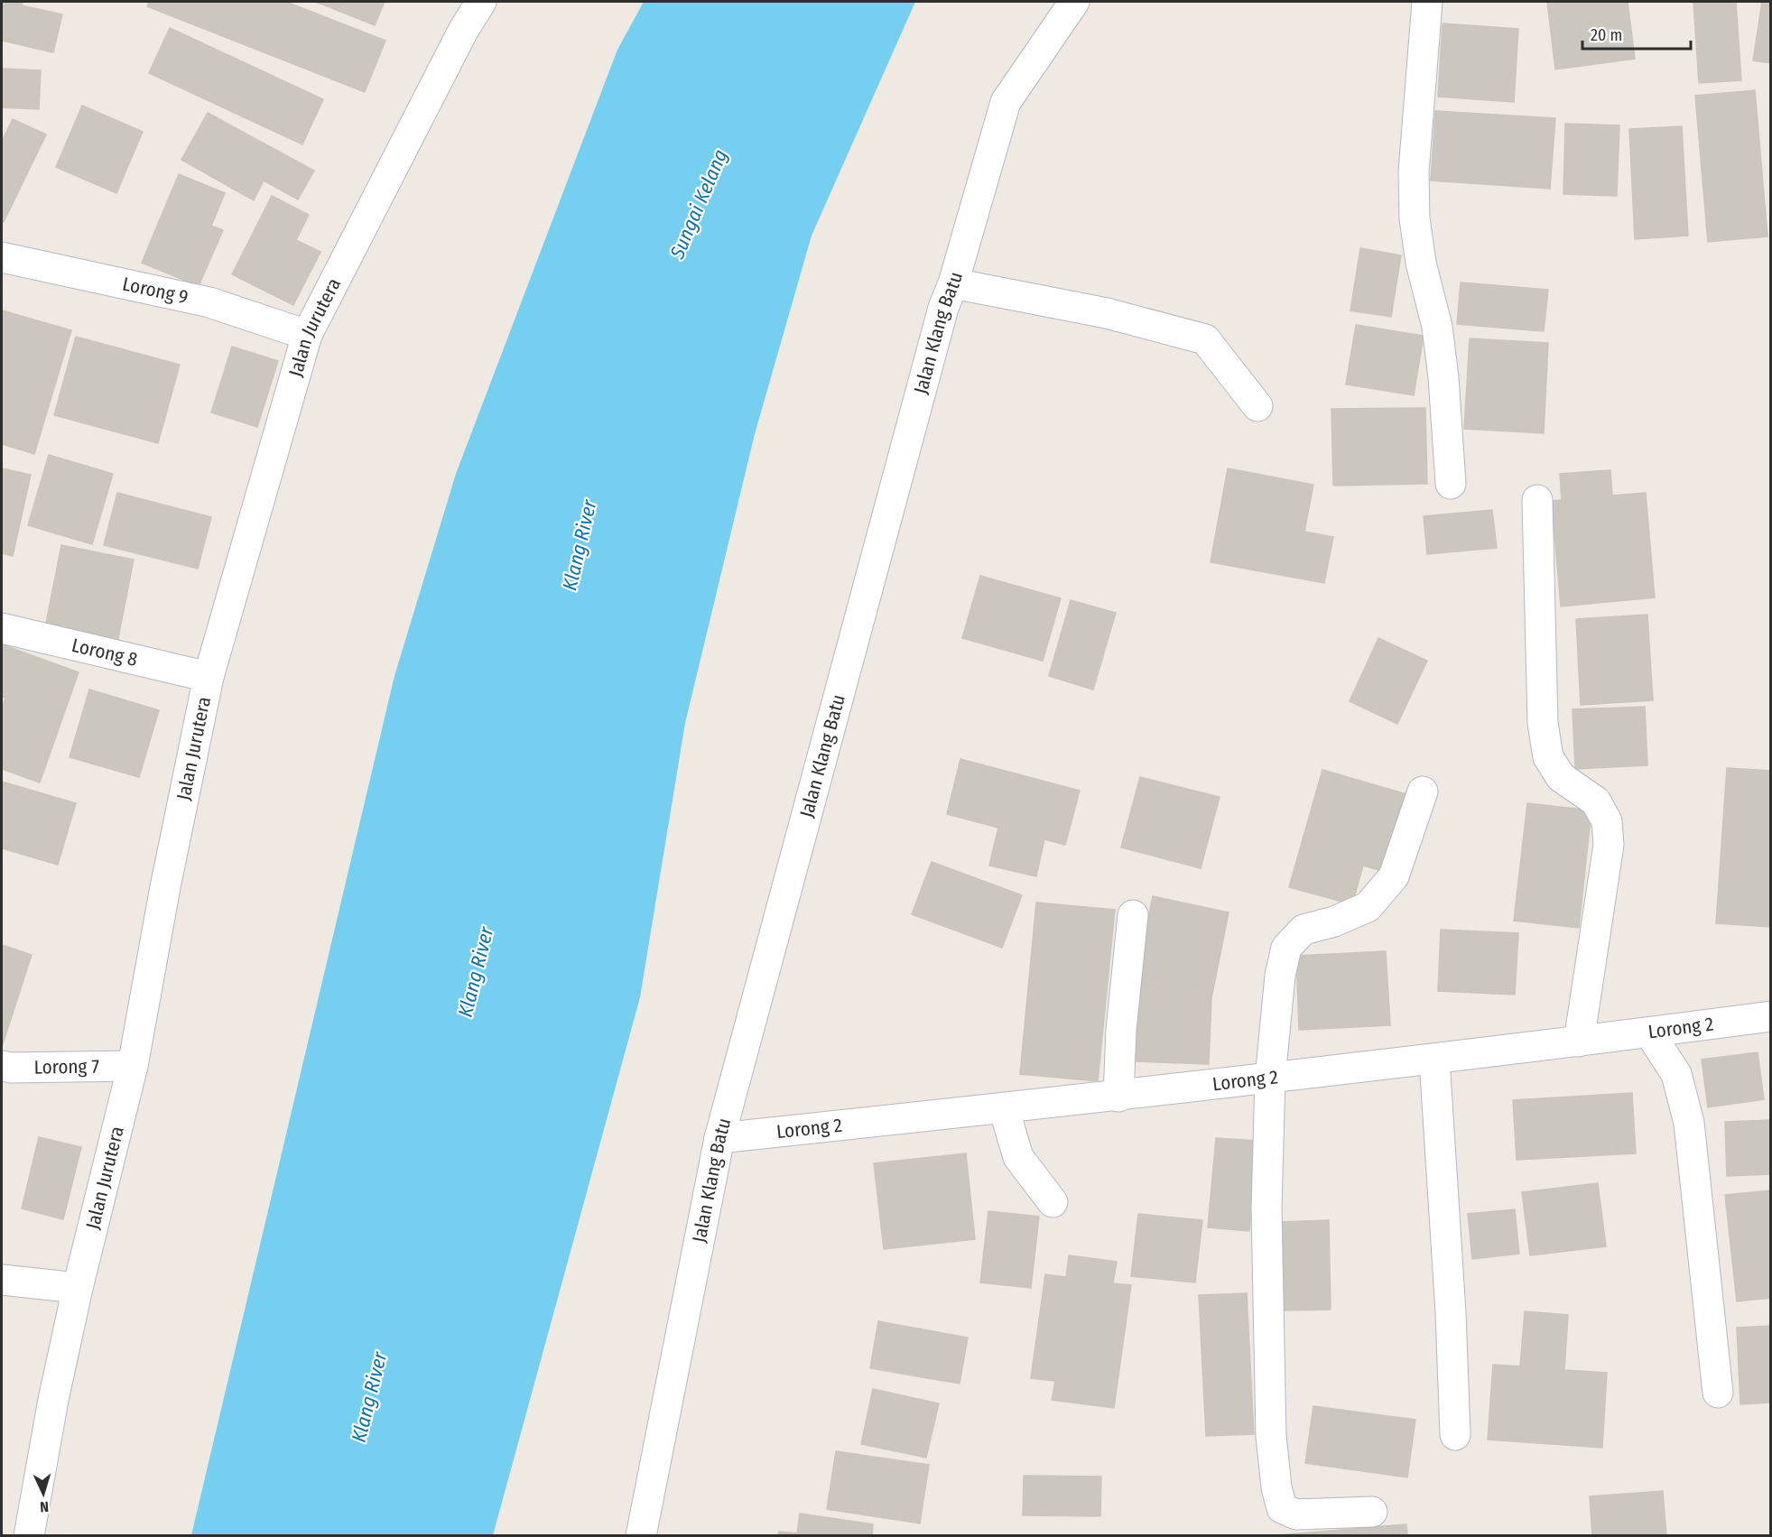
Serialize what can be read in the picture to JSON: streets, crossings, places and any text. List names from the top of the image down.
{
  "streets": {
    "street": [
      "Lorong 9",
      "Jalan Jurutera",
      "Jalan Klang Batu",
      "Lorong 8",
      "Lorong 2",
      "Lorong 7"
    ]
  },
  "crossings": [
    ["Lorong 9", "Jalan Jurutera"],
    ["Jalan Jurutera", "Lorong 8"],
    ["Jalan Jurutera", "Lorong 7"],
    ["Jalan Klang Batu", "Lorong 2"]
  ],
  "water": ["Sungai Kelang", "Klang River"],
  "scale_bar": "20 m",
  "north": "bottom"
}
